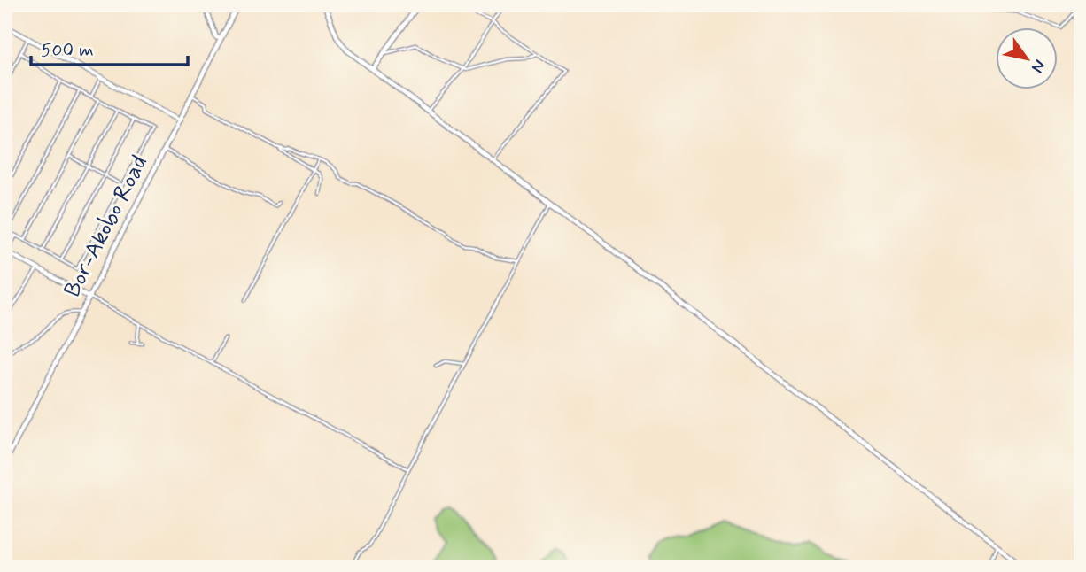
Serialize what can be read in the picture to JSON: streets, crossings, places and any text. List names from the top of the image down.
{
  "streets": {
    "street": ["Bor-Akobo Road"]
  },
  "scale_bar": "500 m",
  "north": "bottom right"
}
